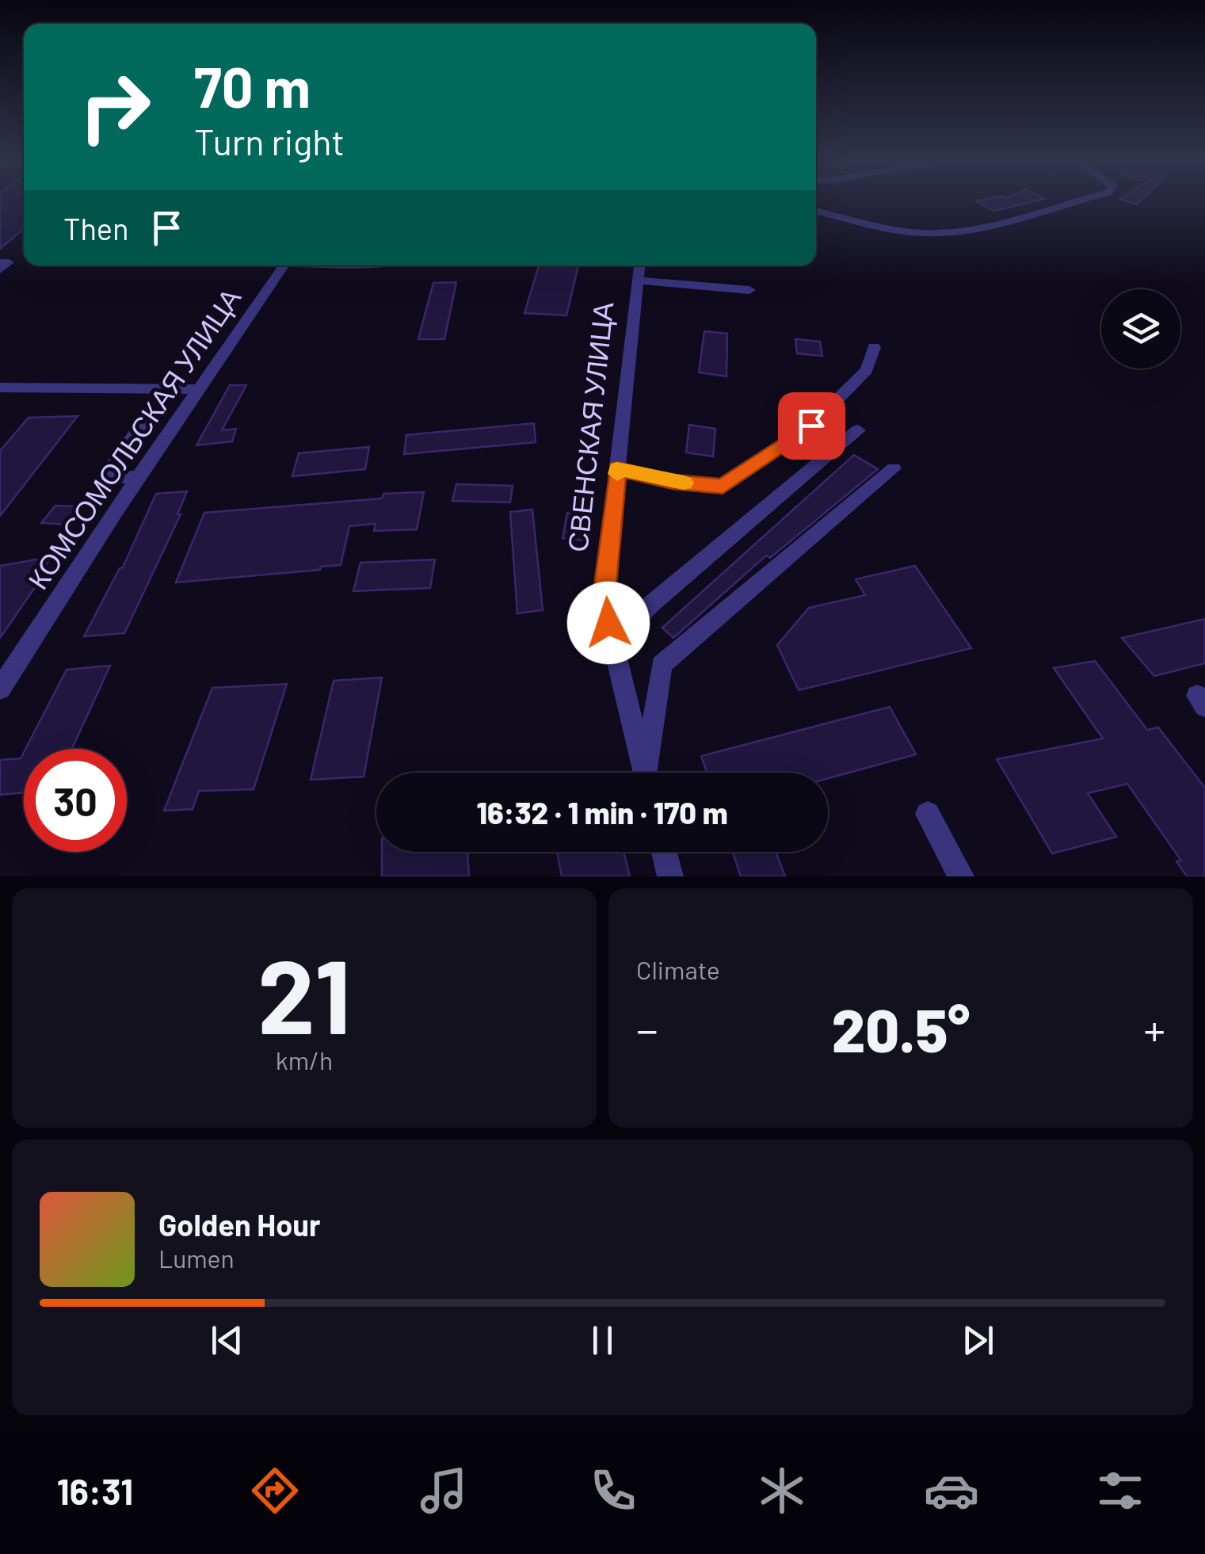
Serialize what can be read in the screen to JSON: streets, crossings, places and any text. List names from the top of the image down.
{
  "streets": {
    "street": ["СВЕНСКАЯ УЛИЦА", "КОМСОМОЛЬСКАЯ УЛИЦА"]
  },
  "page": {
    "turn": ["70 m", "Turn right"],
    "then": "Then",
    "limit": "30",
    "trip": "16:32 · 1 min · 170 m",
    "tile": [
      ["21", "km/h"],
      "Climate"
    ],
    "heat": ["−", "20.5°", "+"],
    "song": ["Golden Hour", "Lumen"],
    "tabs": "16:31"
  }
}
